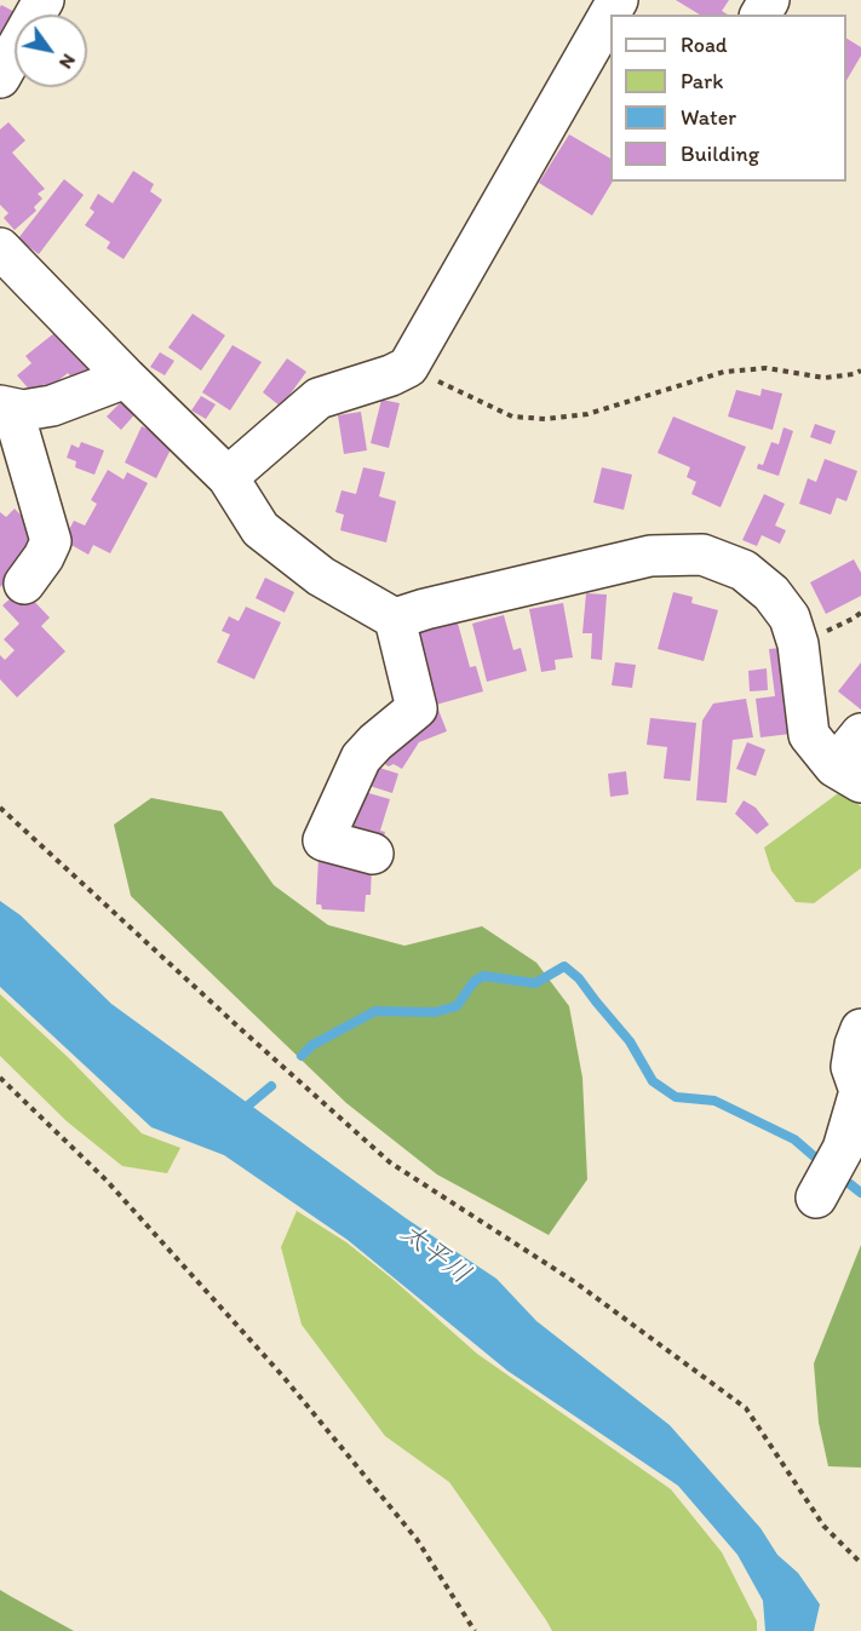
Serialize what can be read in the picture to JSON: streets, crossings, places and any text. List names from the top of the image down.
{
  "water": ["太平川"],
  "legend": [
    "Road",
    "Park",
    "Water",
    "Building"
  ],
  "north": "bottom right"
}
